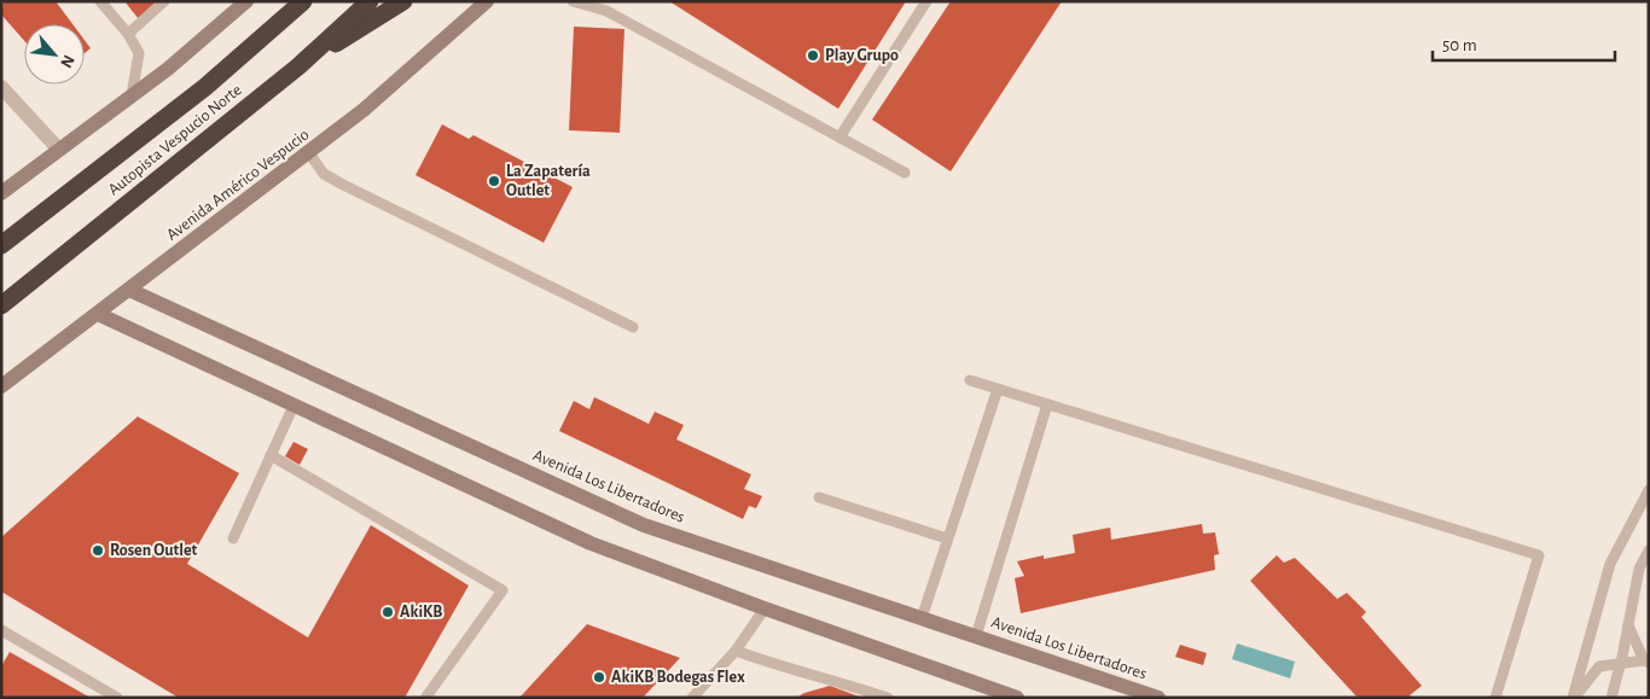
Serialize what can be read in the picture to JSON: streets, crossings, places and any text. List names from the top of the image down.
{
  "streets": {
    "highway": ["Autopista Vespucio Norte"],
    "street": ["Avenida Américo Vespucio", "Avenida Los Libertadores"]
  },
  "crossings": [
    ["Avenida Américo Vespucio", "Avenida Los Libertadores"]
  ],
  "places": [
    "Play Grupo",
    "La Zapatería Outlet",
    "Rosen Outlet",
    "AkiKB",
    "AkiKB Bodegas Flex"
  ],
  "scale_bar": "50 m",
  "north": "bottom right"
}
